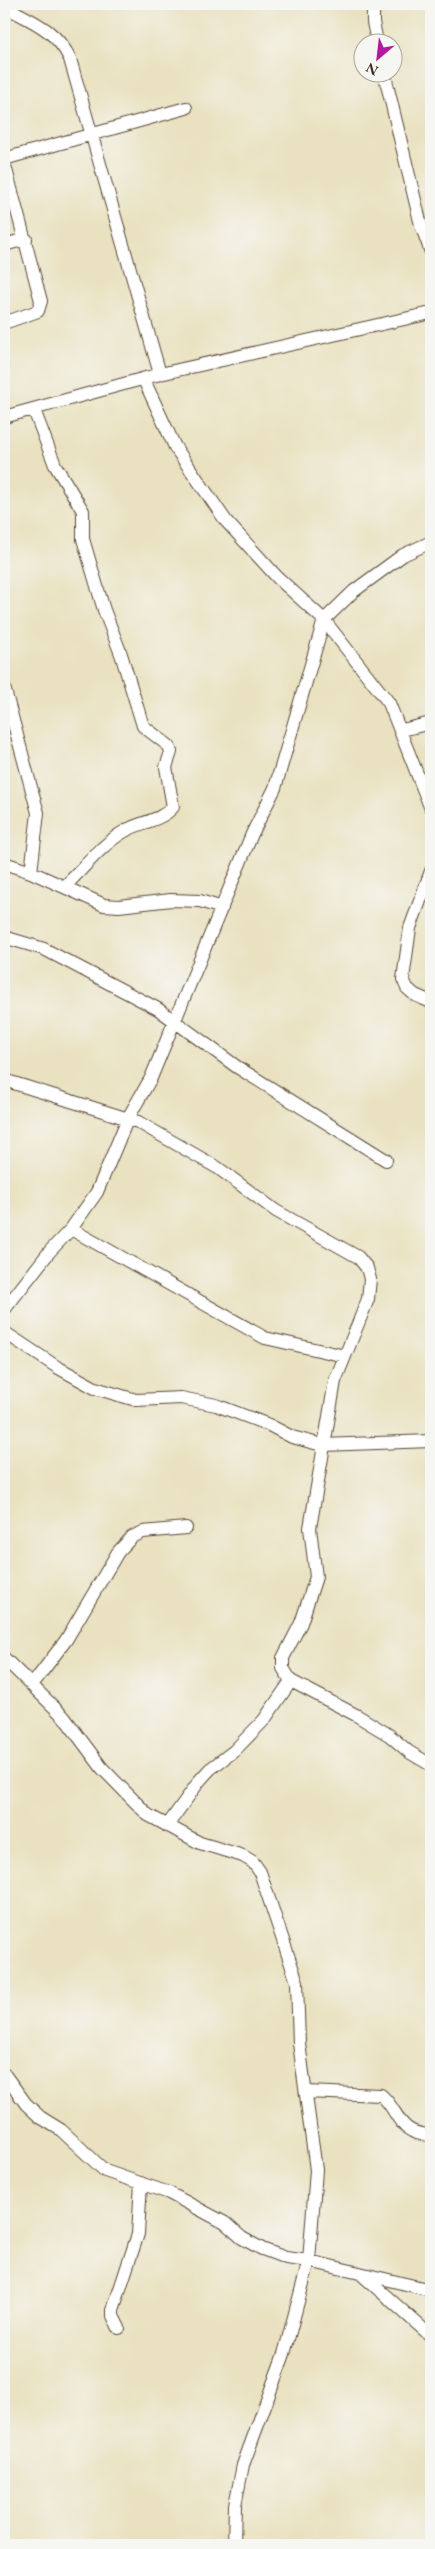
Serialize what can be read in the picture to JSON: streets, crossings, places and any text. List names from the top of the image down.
{
  "north": "bottom left"
}
